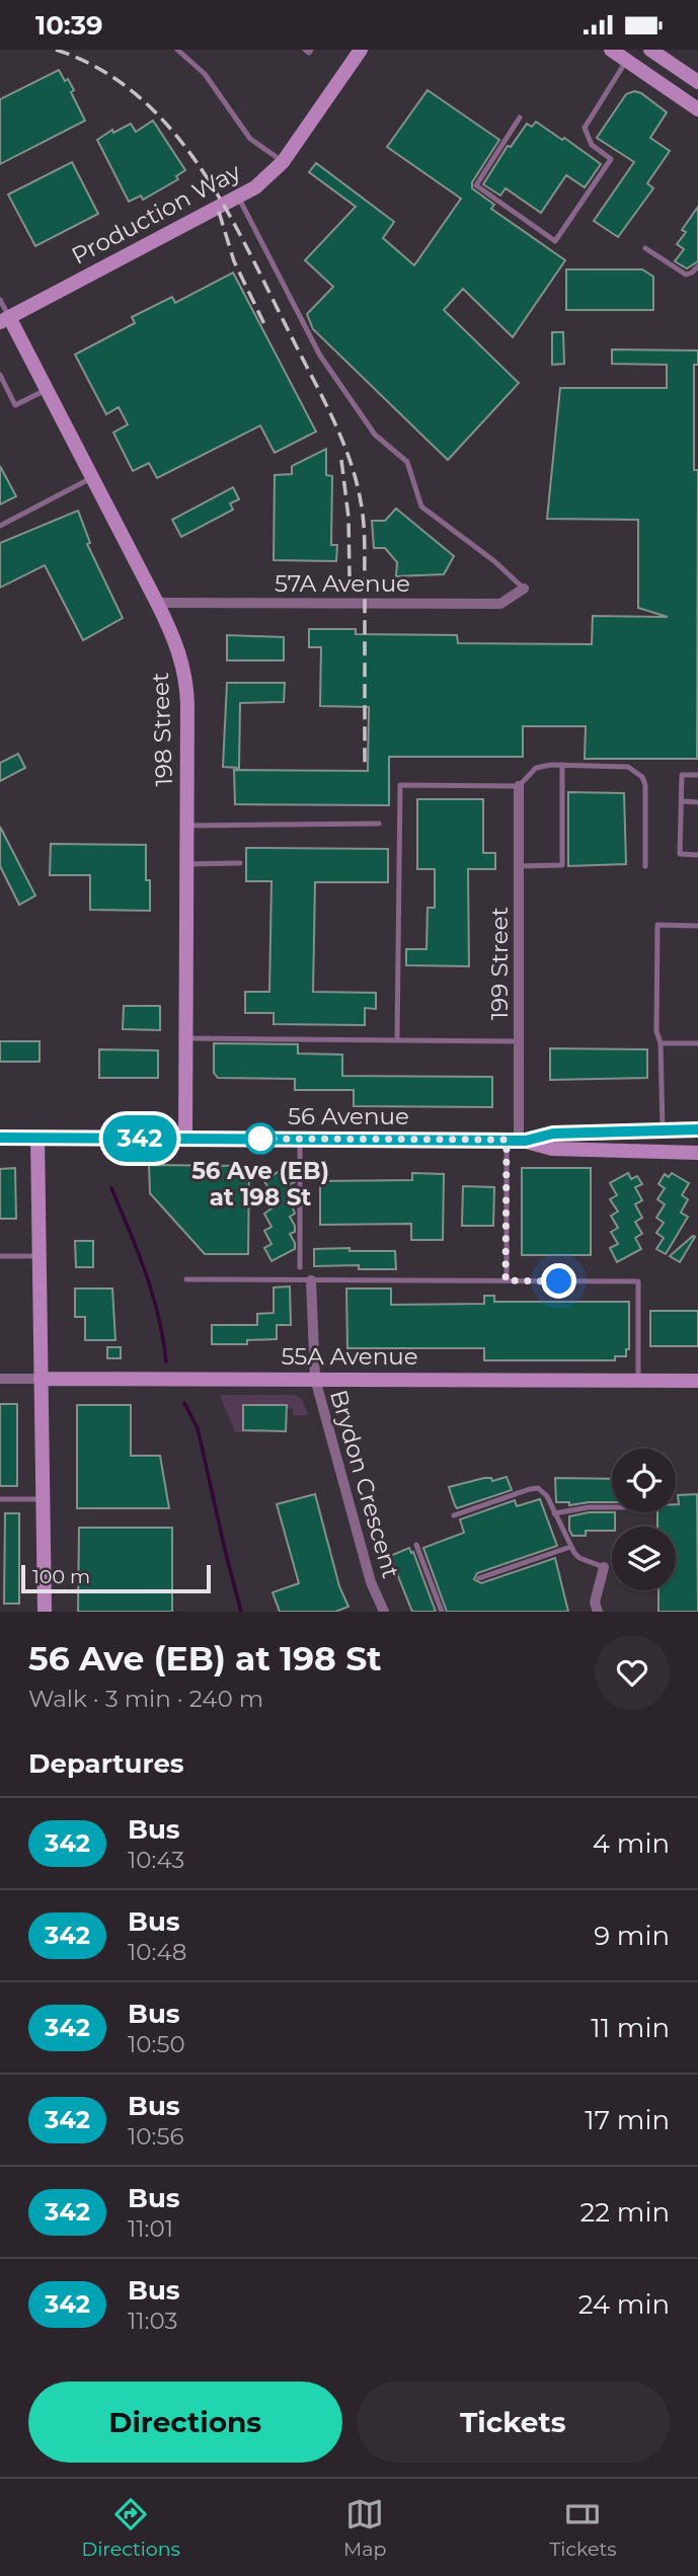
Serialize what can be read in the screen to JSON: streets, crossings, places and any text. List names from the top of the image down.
{
  "streets": {
    "street": [
      "Production Way",
      "57A Avenue",
      "198 Street",
      "199 Street",
      "56 Avenue",
      "55A Avenue",
      "Brydon Crescent"
    ]
  },
  "crossings": [
    ["Production Way", "198 Street"],
    ["57A Avenue", "198 Street"],
    ["198 Street", "56 Avenue"],
    ["199 Street", "56 Avenue"],
    ["55A Avenue", "Brydon Crescent"]
  ],
  "places": ["56 Ave (EB) at 198 St"],
  "lines": ["bus line 342"],
  "scale_bar": "100 m",
  "page": {
    "status": "10:39",
    "on_map": "342",
    "scale": "100 m",
    "heading": [
      ["56 Ave (EB) at 198 St", "Walk · 3 min · 240 m"],
      "Departures"
    ],
    "list": [
      {
        "mark": "342",
        "name": "Bus",
        "note": "10:43",
        "value": "4 min"
      },
      {
        "mark": "342",
        "name": "Bus",
        "note": "10:48",
        "value": "9 min"
      },
      {
        "mark": "342",
        "name": "Bus",
        "note": "10:50",
        "value": "11 min"
      },
      {
        "mark": "342",
        "name": "Bus",
        "note": "10:56",
        "value": "17 min"
      },
      {
        "mark": "342",
        "name": "Bus",
        "note": "11:01",
        "value": "22 min"
      },
      {
        "mark": "342",
        "name": "Bus",
        "note": "11:03",
        "value": "24 min"
      }
    ],
    "buttons": ["Directions", "Tickets"],
    "tabs": ["Directions", "Map", "Tickets"]
  }
}
